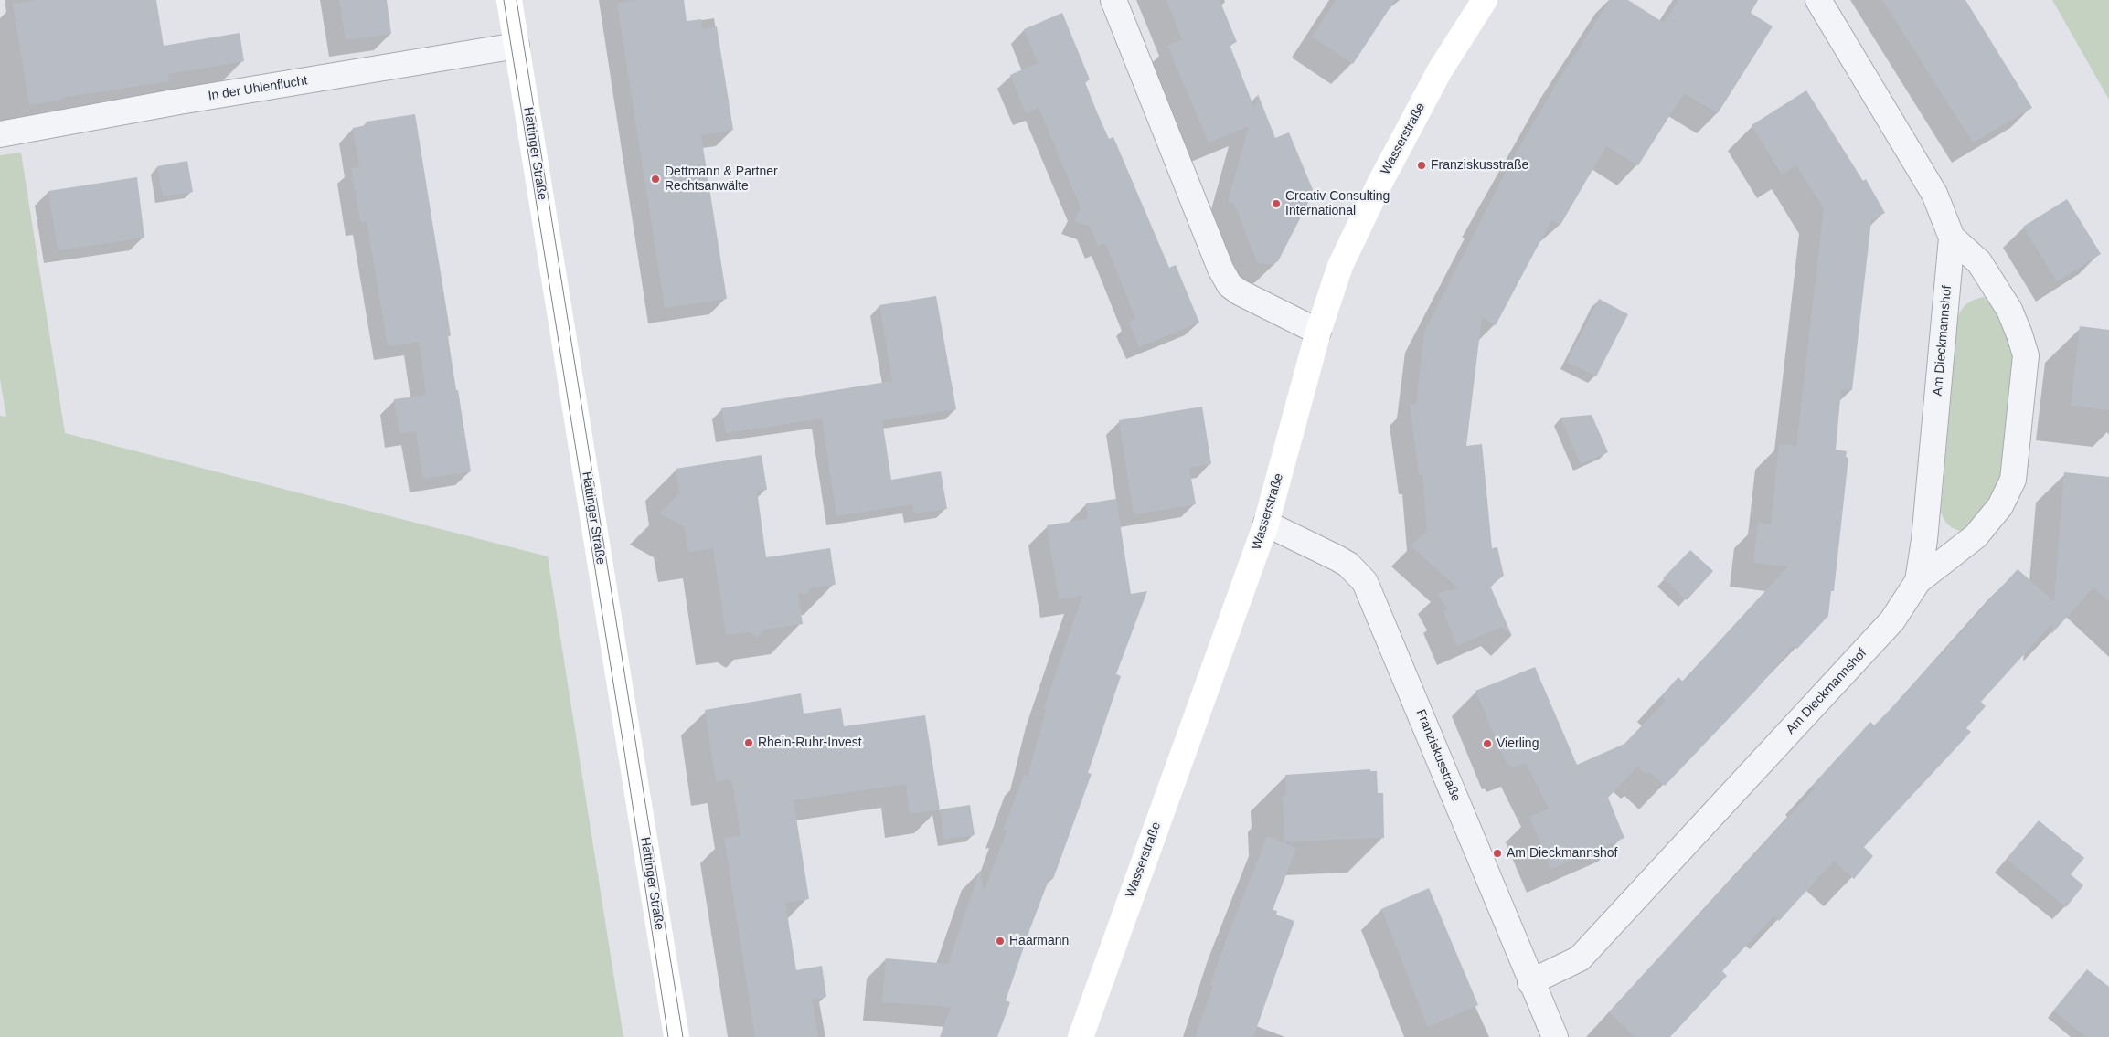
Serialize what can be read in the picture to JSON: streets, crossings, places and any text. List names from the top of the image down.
{
  "streets": {
    "main road": ["Wasserstraße", "Hattinger Straße"],
    "street": ["In der Uhlenflucht", "Am Dieckmannshof", "Franziskusstraße"]
  },
  "crossings": [
    ["In der Uhlenflucht", "Hattinger Straße"],
    ["Wasserstraße", "Franziskusstraße"],
    ["Am Dieckmannshof", "Franziskusstraße"]
  ],
  "places": [
    "Franziskusstraße",
    "Dettmann & Partner Rechtsanwälte",
    "Creativ Consulting International",
    "Rhein-Ruhr-Invest",
    "Vierling",
    "Am Dieckmannshof",
    "Haarmann"
  ]
}
